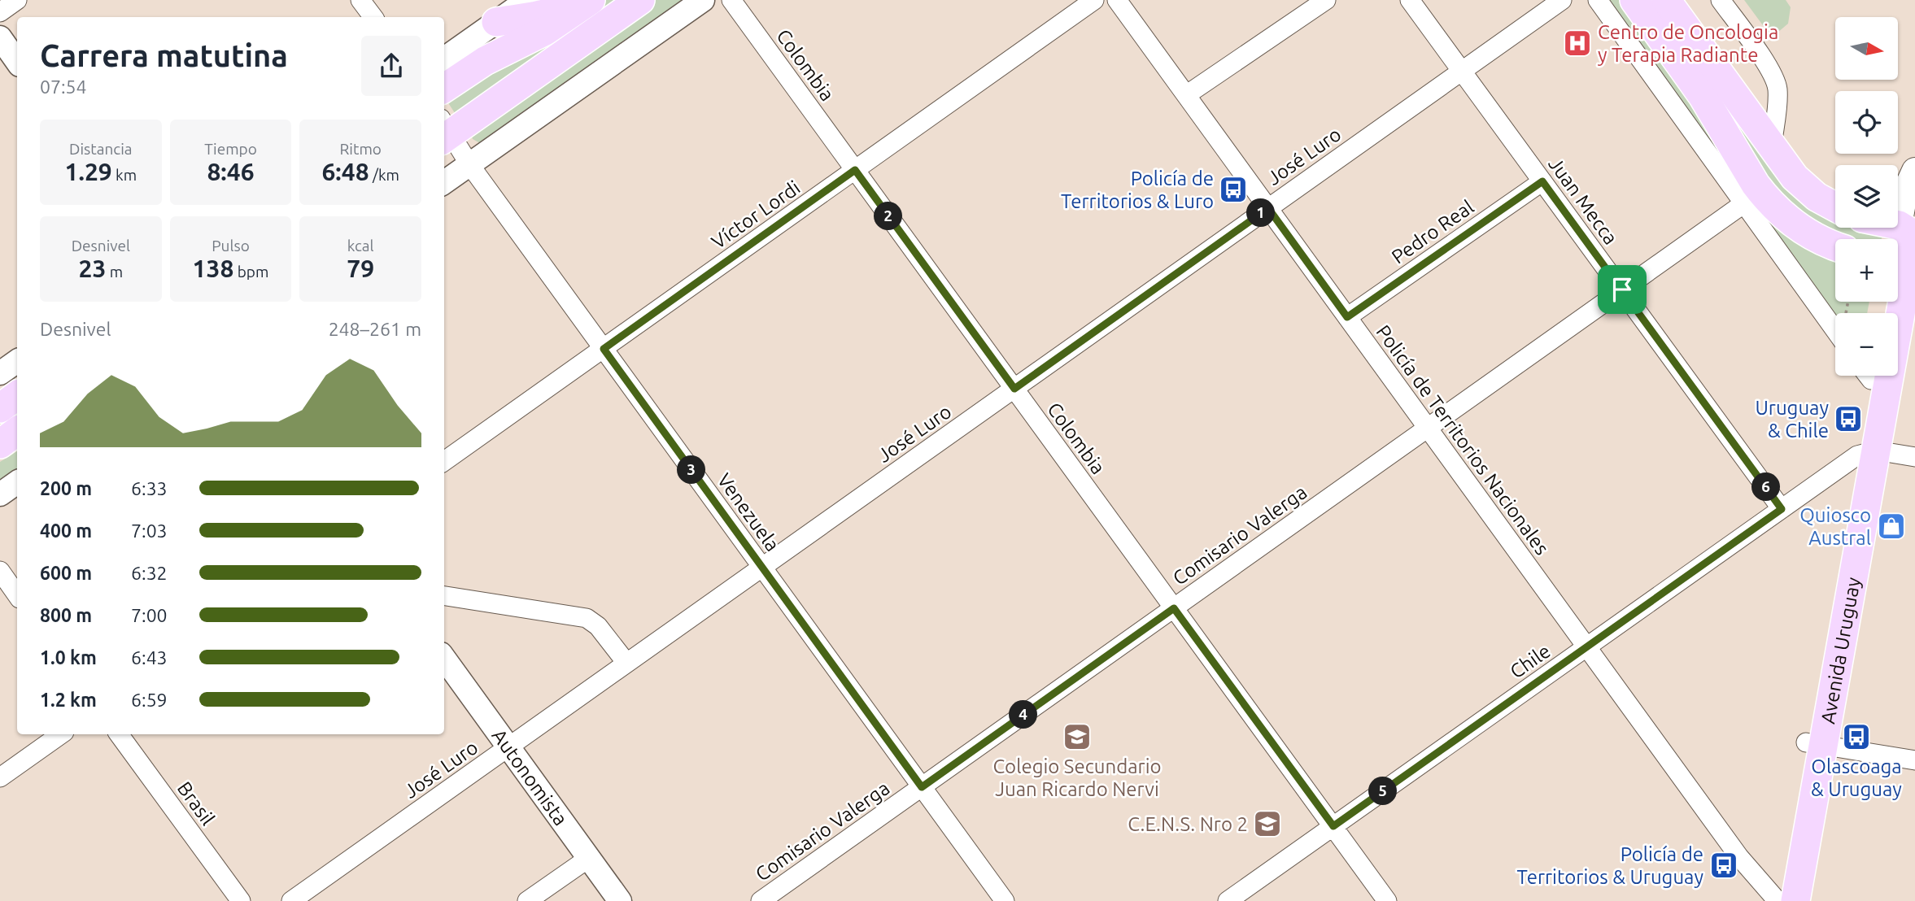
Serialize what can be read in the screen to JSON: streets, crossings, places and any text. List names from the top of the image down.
{
  "streets": {
    "main road": ["Avenida Uruguay"],
    "street": [
      "Colombia",
      "José Luro",
      "Juan Mecca",
      "Víctor Lordi",
      "Pedro Real",
      "Policía de Territorios Nacionales",
      "Venezuela",
      "Comisario Valerga",
      "Chile",
      "Autonomista",
      "Brasil"
    ]
  },
  "crossings": [
    ["Colombia", "José Luro"],
    ["Colombia", "Víctor Lordi"],
    ["Colombia", "Comisario Valerga"],
    ["Colombia", "Chile"],
    ["José Luro", "Juan Mecca"],
    ["José Luro", "Policía de Territorios Nacionales"],
    ["José Luro", "Venezuela"],
    ["José Luro", "Autonomista"],
    ["Juan Mecca", "Pedro Real"],
    ["Juan Mecca", "Comisario Valerga"],
    ["Juan Mecca", "Chile"],
    ["Víctor Lordi", "Venezuela"],
    ["Pedro Real", "Policía de Territorios Nacionales"],
    ["Policía de Territorios Nacionales", "Comisario Valerga"],
    ["Policía de Territorios Nacionales", "Avenida Uruguay"],
    ["Policía de Territorios Nacionales", "Chile"],
    ["Venezuela", "Comisario Valerga"],
    ["Avenida Uruguay", "Chile"]
  ],
  "places": {
    "hospital": ["Centro de Oncologia y Terapia Radiante"],
    "bus stop": [
      "Policía de Territorios & Luro",
      "Uruguay & Chile",
      "Olascoaga & Uruguay",
      "Policía de Territorios & Uruguay"
    ],
    "shop": ["Quiosco Austral"],
    "school or university": ["Colegio Secundario Juan Ricardo Nervi", "C.E.N.S. Nro 2"]
  },
  "north": "right",
  "page": {
    "map_buttons": ["+", "−"],
    "heading": ["Carrera matutina", "07:54"],
    "stats": [
      ["Distancia", "1.29 km"],
      ["Tiempo", "8:46"],
      ["Ritmo", "6:48 /km"],
      ["Desnivel", "23 m"],
      ["Pulso", "138 bpm"],
      ["kcal", "79"]
    ],
    "pins": [
      "1",
      "2",
      "3",
      "6",
      "4",
      "5"
    ],
    "chart": ["Desnivel", "248–261 m"],
    "list": [
      {
        "name": "200 m",
        "note": "6:33"
      },
      {
        "name": "400 m",
        "note": "7:03"
      },
      {
        "name": "600 m",
        "note": "6:32"
      },
      {
        "name": "800 m",
        "note": "7:00"
      },
      {
        "name": "1.0 km",
        "note": "6:43"
      },
      {
        "name": "1.2 km",
        "note": "6:59"
      }
    ]
  }
}
